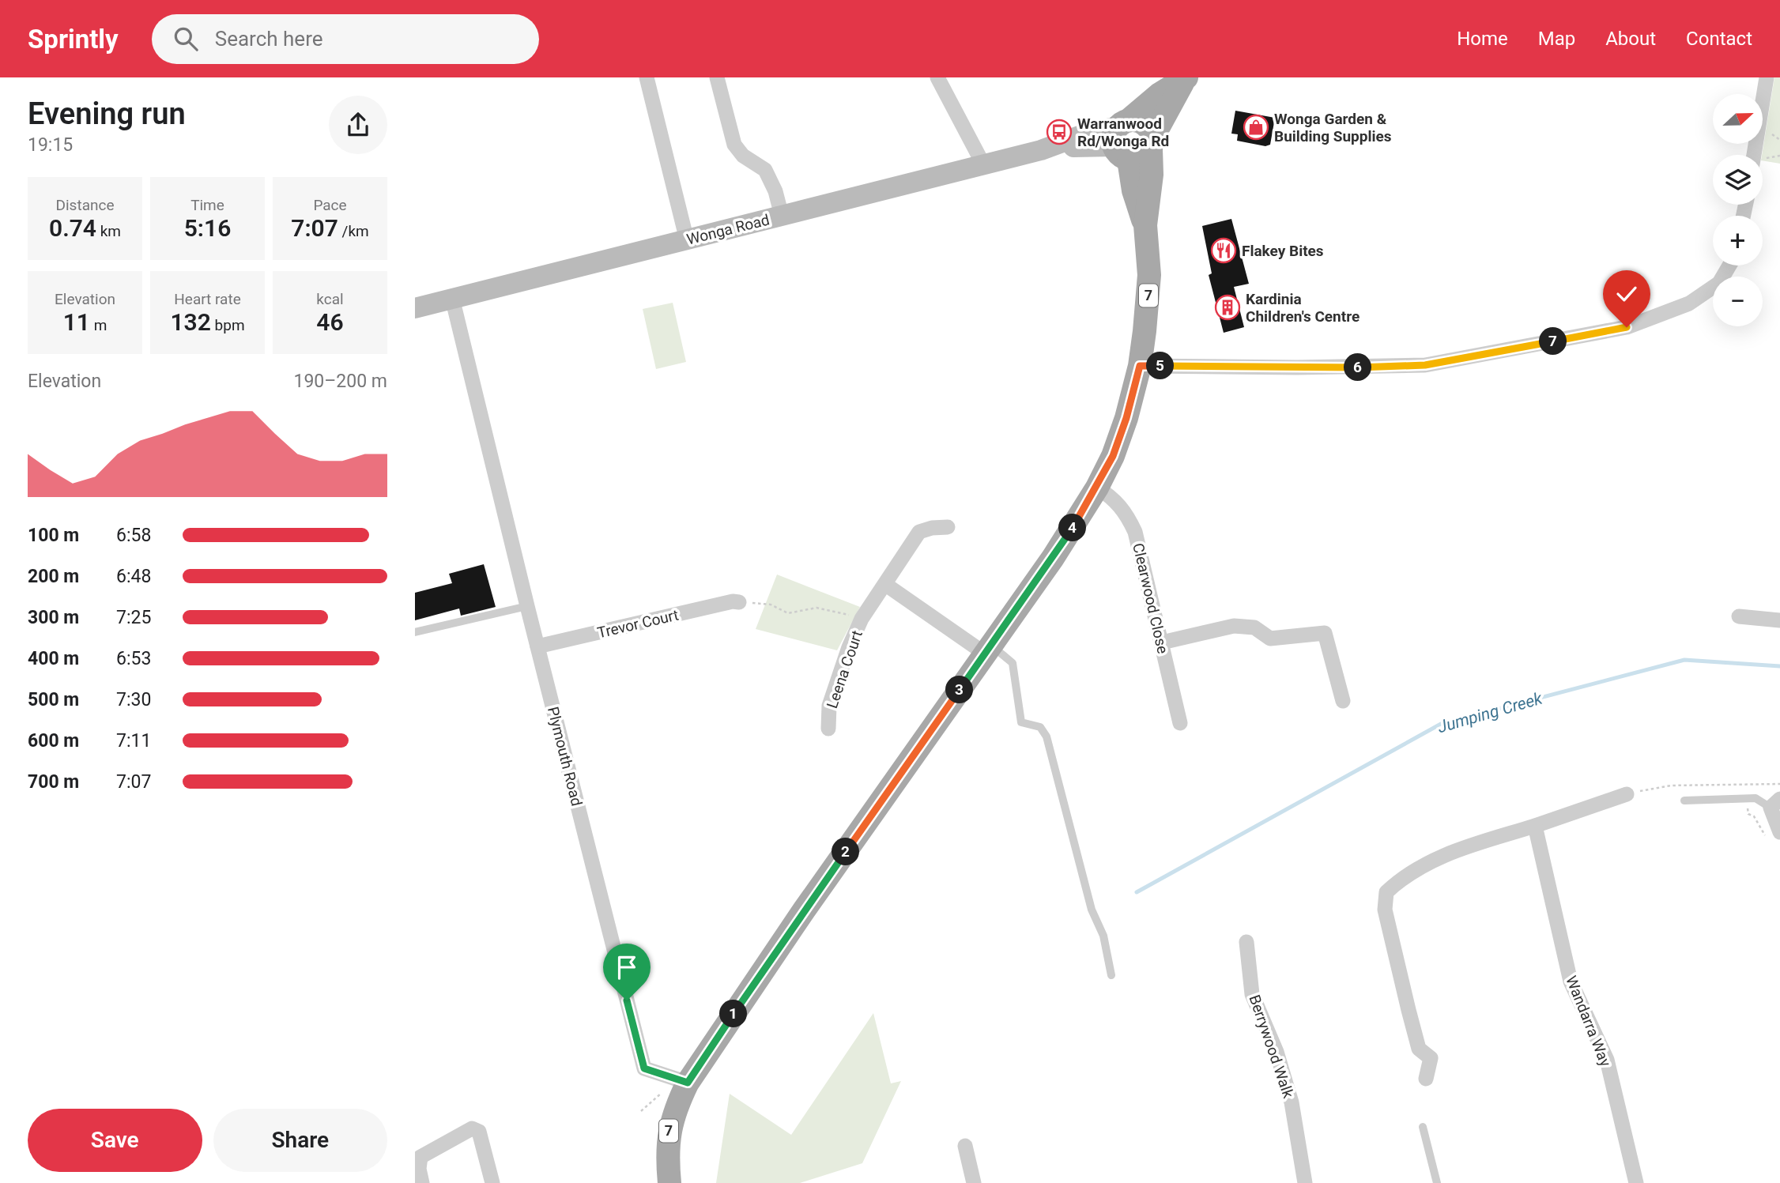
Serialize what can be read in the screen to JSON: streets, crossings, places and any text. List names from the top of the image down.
{
  "streets": {
    "main road": ["Wonga Road", "7"],
    "street": [
      "Clearwood Close",
      "Trevor Court",
      "Leena Court",
      "Plymouth Road",
      "Wandarra Way",
      "Berrywood Walk"
    ]
  },
  "crossings": [
    ["Wonga Road", "7"],
    ["Wonga Road", "Plymouth Road"],
    ["7", "Clearwood Close"],
    ["7", "Plymouth Road"],
    ["Trevor Court", "Plymouth Road"]
  ],
  "water": ["Jumping Creek"],
  "places": {
    "shop": ["Wonga Garden & Building Supplies"],
    "bus stop": ["Warranwood Rd/Wonga Rd"],
    "restaurant": ["Flakey Bites"],
    "building": ["Kardinia Children's Centre"]
  },
  "north": "right",
  "page": {
    "header": "Sprintly",
    "search": "Search here",
    "nav": [
      "Home",
      "Map",
      "About",
      "Contact"
    ],
    "heading": ["Evening run", "19:15"],
    "map_buttons": ["+", "−"],
    "stats": [
      ["Distance", "0.74 km"],
      ["Time", "5:16"],
      ["Pace", "7:07 /km"],
      ["Elevation", "11 m"],
      ["Heart rate", "132 bpm"],
      ["kcal", "46"]
    ],
    "pins": [
      "7",
      "5",
      "6",
      "4",
      "3",
      "2",
      "1"
    ],
    "chart": ["Elevation", "190–200 m"],
    "list": [
      {
        "name": "100 m",
        "note": "6:58"
      },
      {
        "name": "200 m",
        "note": "6:48"
      },
      {
        "name": "300 m",
        "note": "7:25"
      },
      {
        "name": "400 m",
        "note": "6:53"
      },
      {
        "name": "500 m",
        "note": "7:30"
      },
      {
        "name": "600 m",
        "note": "7:11"
      },
      {
        "name": "700 m",
        "note": "7:07"
      }
    ],
    "buttons": ["Save", "Share"]
  }
}
